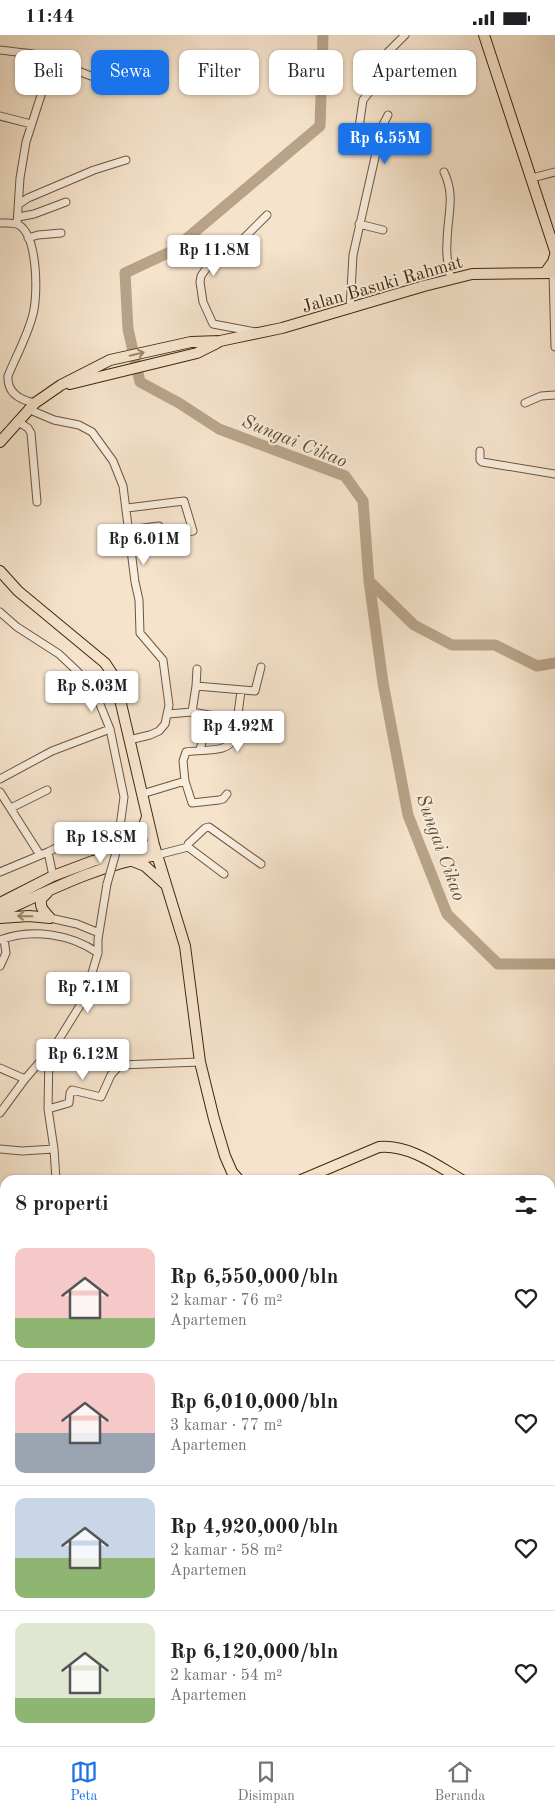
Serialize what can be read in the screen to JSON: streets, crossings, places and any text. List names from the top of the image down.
{
  "streets": {
    "highway": ["Jalan Basuki Rahmat"]
  },
  "water": ["Sungai Cikao"],
  "page": {
    "status": "11:44",
    "chip": [
      "Beli",
      "Sewa",
      "Filter",
      "Baru",
      "Apartemen"
    ],
    "price": [
      "Rp 6.55M",
      "Rp 11.8M",
      "Rp 6.01M",
      "Rp 8.03M",
      "Rp 4.92M",
      "Rp 18.8M",
      "Rp 7.1M",
      "Rp 6.12M"
    ],
    "heading": "8 properti",
    "list": [
      {
        "name": "Rp 6,550,000/bln",
        "note": "2 kamar · 76 m² · Apartemen"
      },
      {
        "name": "Rp 6,010,000/bln",
        "note": "3 kamar · 77 m² · Apartemen"
      },
      {
        "name": "Rp 4,920,000/bln",
        "note": "2 kamar · 58 m² · Apartemen"
      },
      {
        "name": "Rp 6,120,000/bln",
        "note": "2 kamar · 54 m² · Apartemen"
      }
    ],
    "tabs": ["Peta", "Disimpan", "Beranda"]
  }
}
